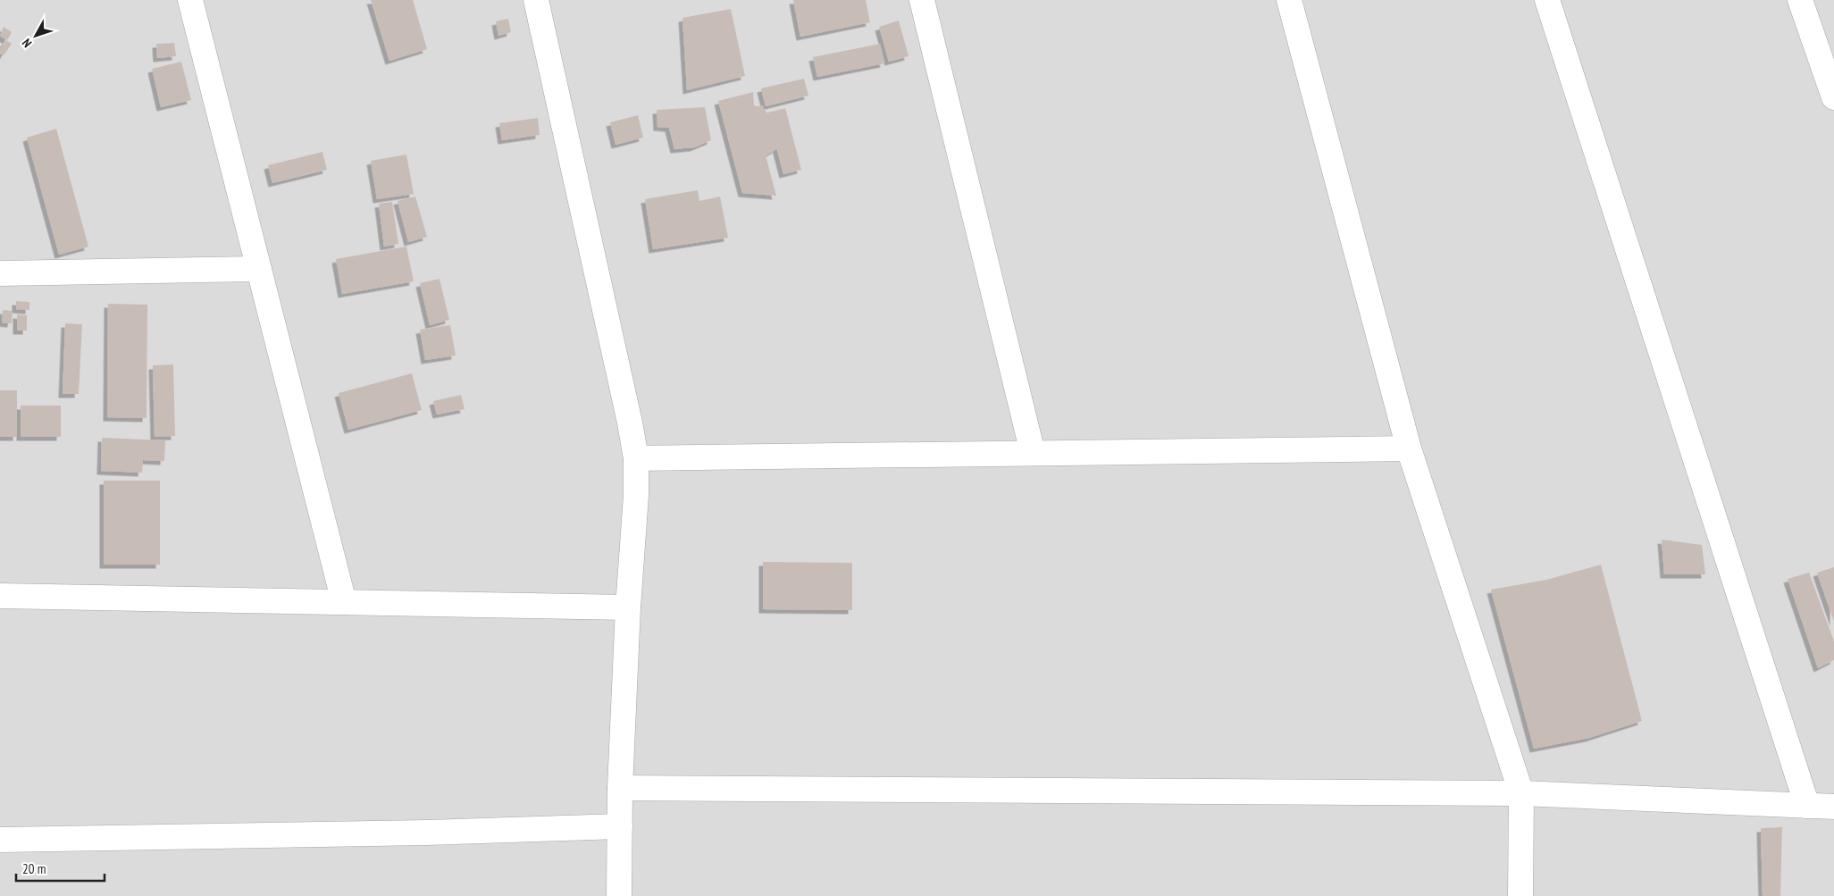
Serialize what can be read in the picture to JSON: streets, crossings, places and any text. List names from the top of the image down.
{
  "scale_bar": "20 m",
  "north": "bottom left"
}
